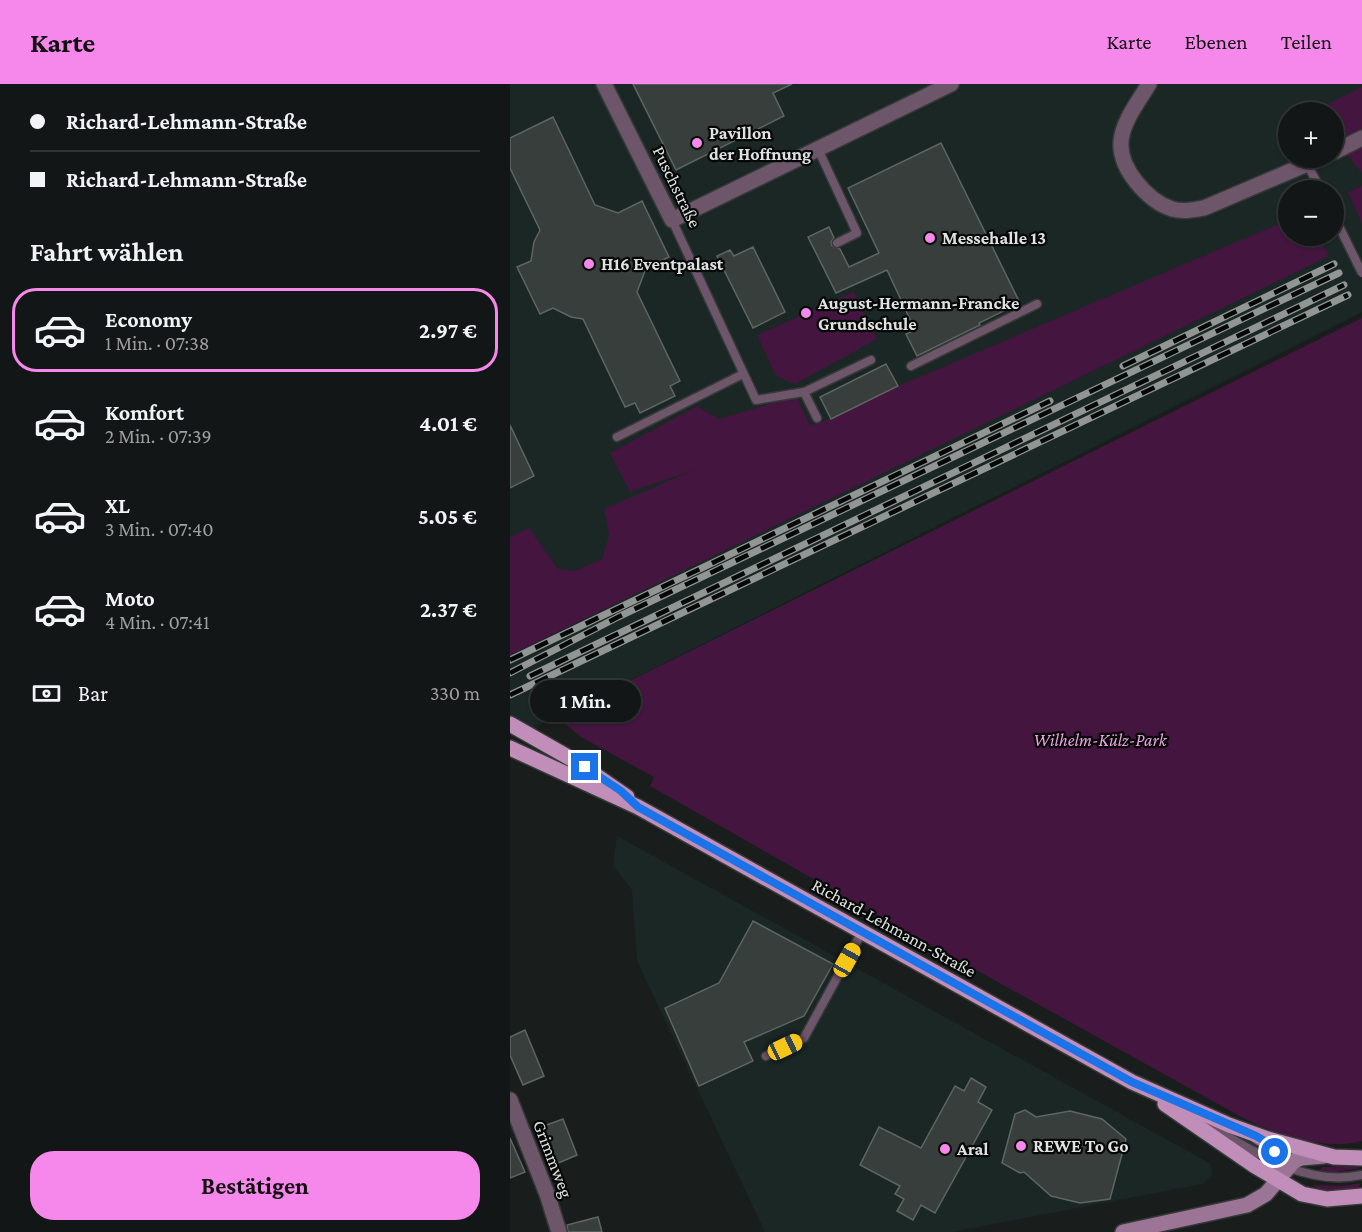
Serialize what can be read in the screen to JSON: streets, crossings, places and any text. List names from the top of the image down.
{
  "streets": {
    "main road": ["Richard-Lehmann-Straße"],
    "street": ["Puschstraße", "Grimmweg"]
  },
  "parks": ["Wilhelm-Külz-Park"],
  "places": [
    "Pavillon der Hoffnung",
    "Messehalle 13",
    "H16 Eventpalast",
    "August-Hermann-Francke Grundschule",
    "REWE To Go",
    "Aral"
  ],
  "page": {
    "header": "Karte",
    "nav": ["Karte", "Ebenen", "Teilen"],
    "banner": ["Richard-Lehmann-Straße", "Richard-Lehmann-Straße"],
    "map_buttons": ["+", "−"],
    "heading": "Fahrt wählen",
    "list": [
      {
        "name": "Economy",
        "note": "1 Min. · 07:38",
        "value": "2.97 €"
      },
      {
        "name": "Komfort",
        "note": "2 Min. · 07:39",
        "value": "4.01 €"
      },
      {
        "name": "XL",
        "note": "3 Min. · 07:40",
        "value": "5.05 €"
      },
      {
        "name": "Moto",
        "note": "4 Min. · 07:41",
        "value": "2.37 €"
      }
    ],
    "pay": ["Bar", "330 m"],
    "bubble": "1 Min.",
    "buttons": "Bestätigen"
  }
}
